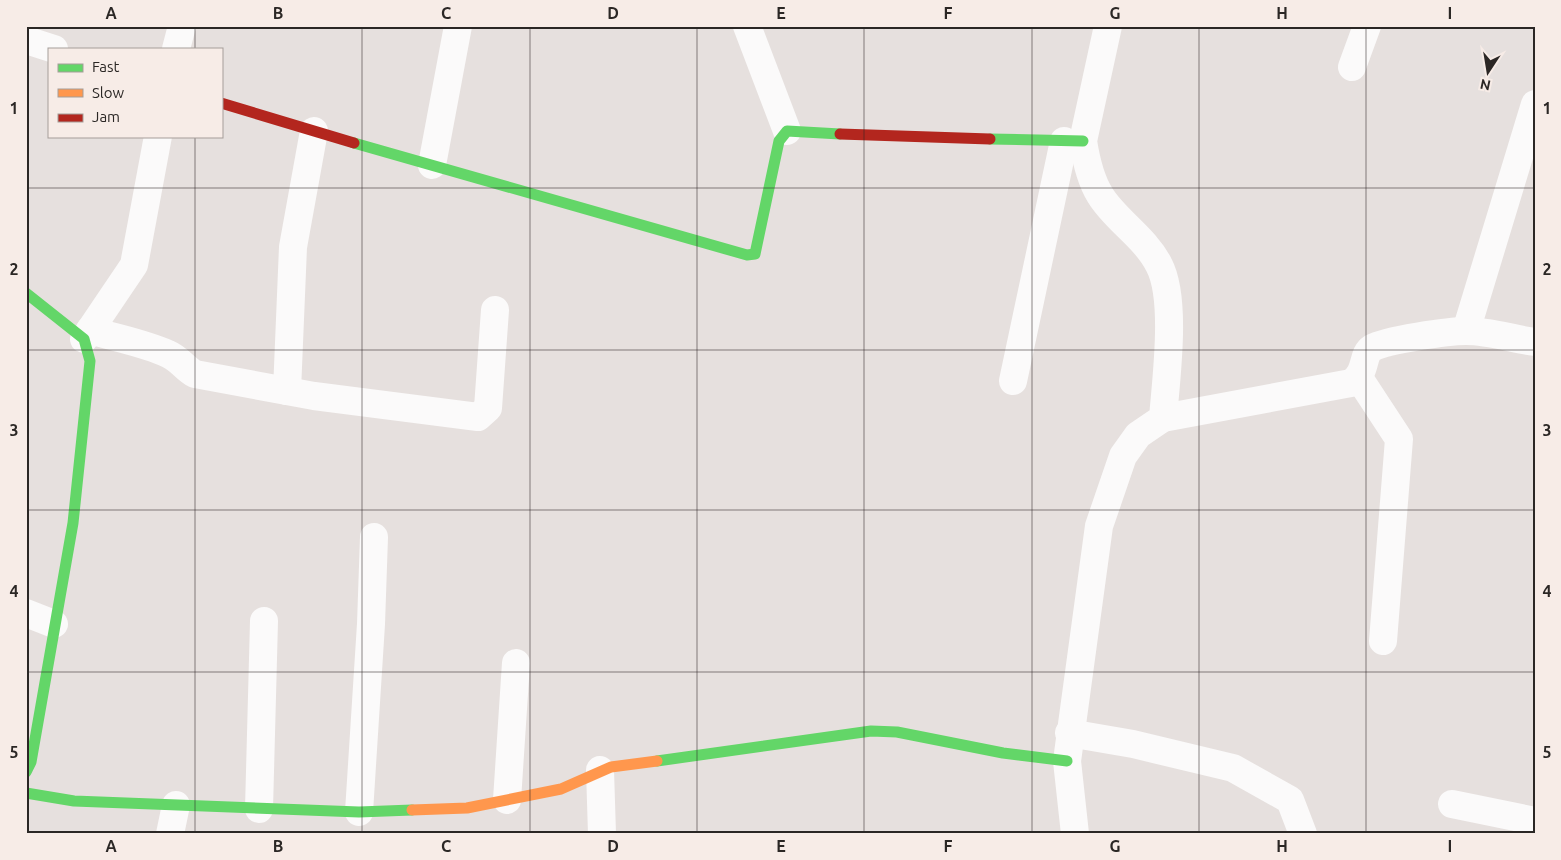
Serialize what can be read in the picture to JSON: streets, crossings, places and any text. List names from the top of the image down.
{
  "legend": ["Fast", "Slow", "Jam"],
  "north": "bottom",
  "grid": {
    "columns": [
      "A",
      "B",
      "C",
      "D",
      "E",
      "F",
      "G",
      "H",
      "I"
    ],
    "rows": [
      "1",
      "2",
      "3",
      "4",
      "5"
    ]
  }
}
